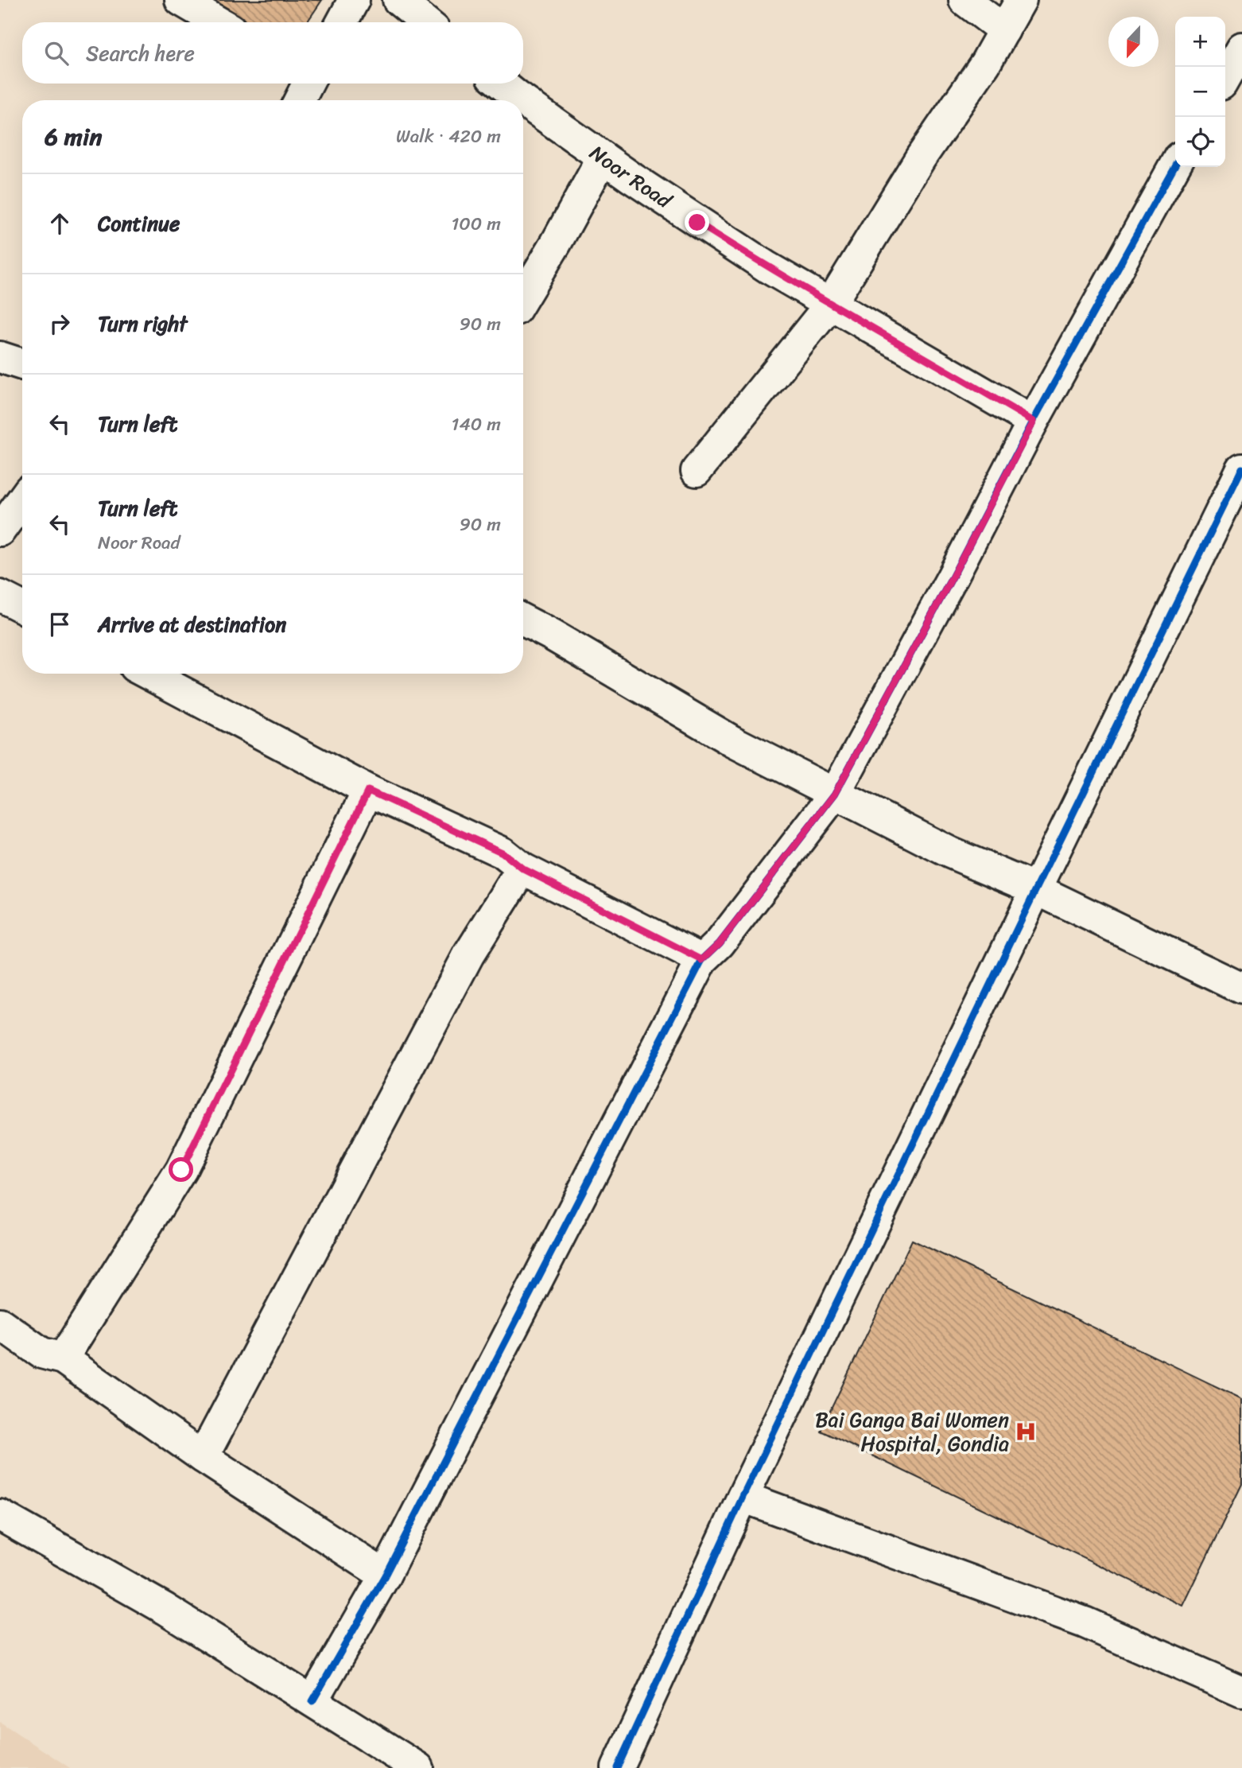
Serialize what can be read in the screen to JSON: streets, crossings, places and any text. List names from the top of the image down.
{
  "streets": {
    "street": ["Noor Road"]
  },
  "places": {
    "hospital": ["Bai Ganga Bai Women Hospital, Gondia"]
  },
  "north": "bottom",
  "page": {
    "map_buttons": ["+", "−"],
    "search": "Search here",
    "heading": ["6 min", "Walk · 420 m"],
    "list": [
      ["Continue", "100 m"],
      ["Turn right", "90 m"],
      ["Turn left", "140 m"],
      ["Turn left", "Noor Road", "90 m"],
      "Arrive at destination"
    ]
  }
}
